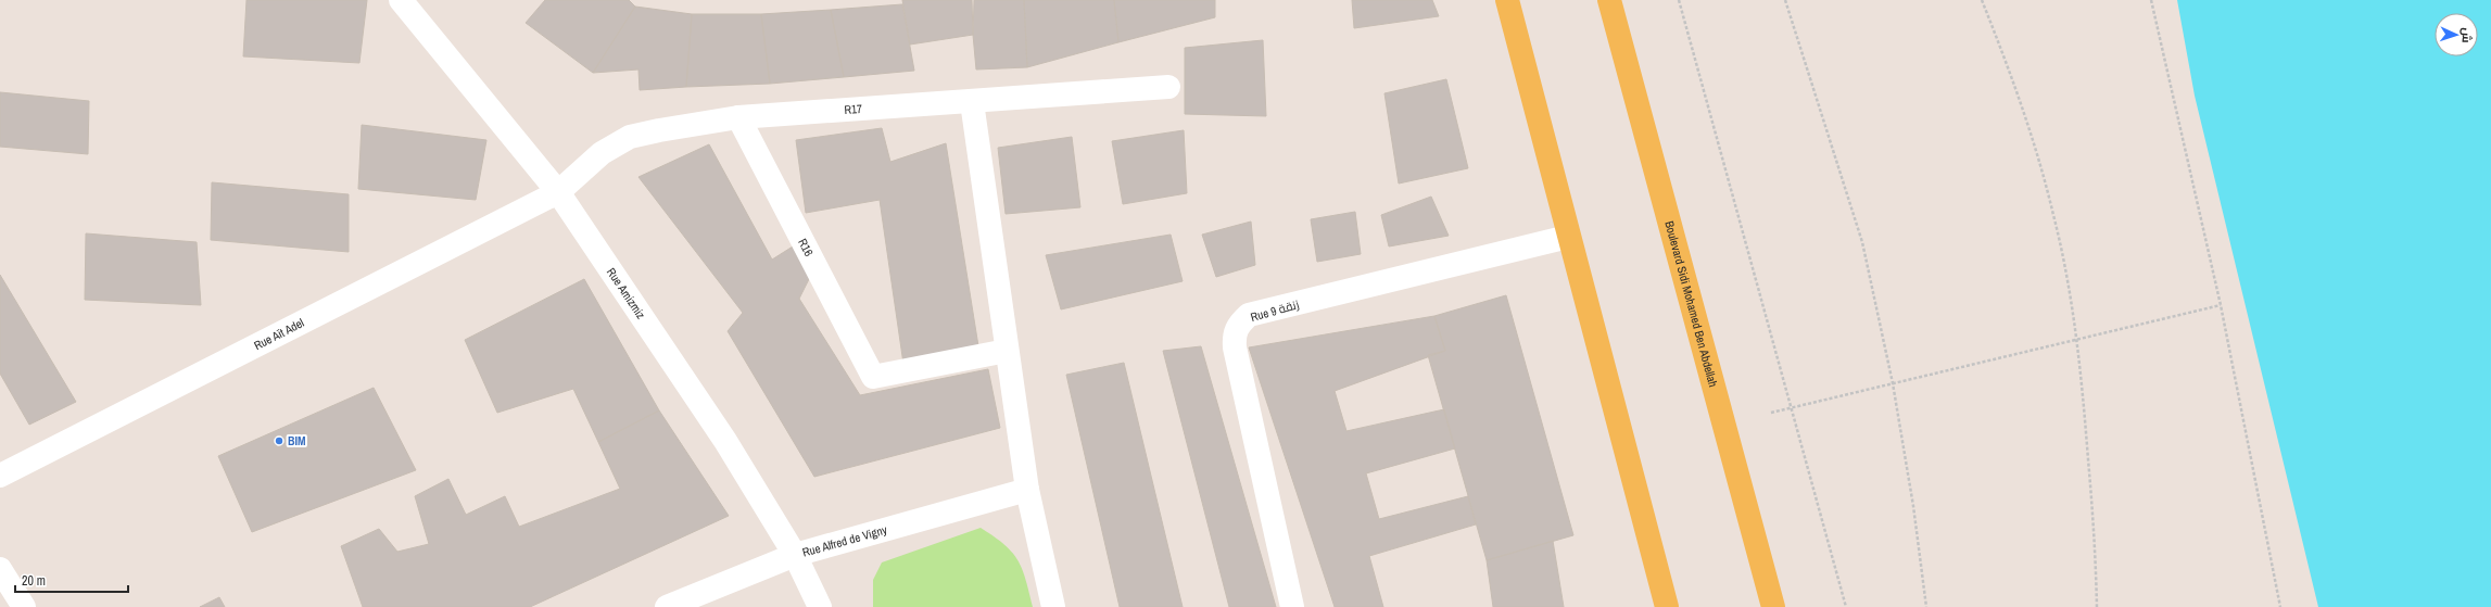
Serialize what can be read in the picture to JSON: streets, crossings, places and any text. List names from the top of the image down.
{
  "streets": {
    "main road": ["Boulevard Sidi Mohamed Ben Abdellah"],
    "street": [
      "R17",
      "R16",
      "Rue Amizmiz",
      "Rue 9 زنقة",
      "Rue Aït Adel",
      "Rue Alfred de Vigny"
    ]
  },
  "crossings": [
    ["R17", "R16"],
    ["R17", "Rue Amizmiz"],
    ["R17", "Rue Aït Adel"],
    ["Rue Amizmiz", "Rue Aït Adel"],
    ["Rue Amizmiz", "Rue Alfred de Vigny"]
  ],
  "places": ["BIM"],
  "scale_bar": "20 m",
  "north": "right"
}
